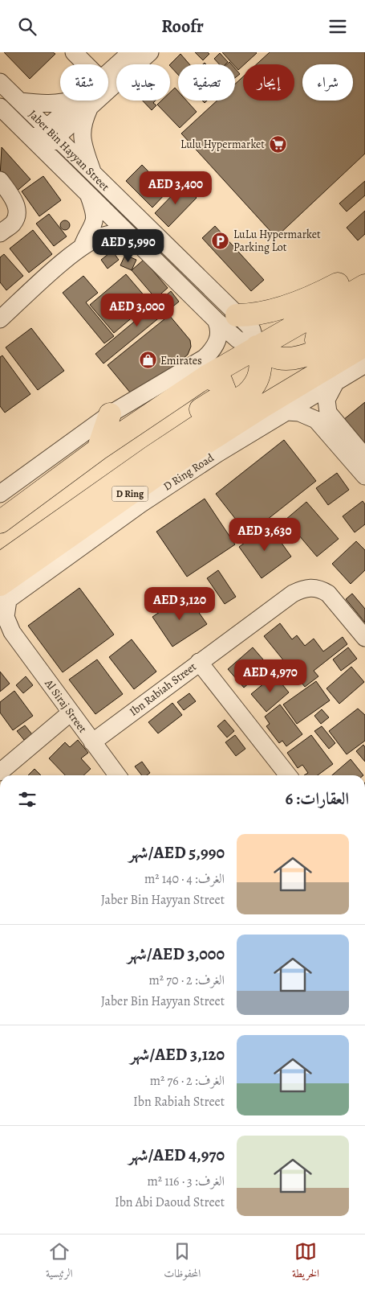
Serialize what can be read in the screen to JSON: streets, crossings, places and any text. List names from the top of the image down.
{
  "streets": {
    "main road": ["D Ring Road", "D Ring"],
    "street": ["Jaber Bin Hayyan Street", "Ibn Rabiah Street", "Al Siraj Street"]
  },
  "crossings": [
    ["D Ring Road", "Al Siraj Street"],
    ["Ibn Rabiah Street", "Al Siraj Street"]
  ],
  "places": {
    "supermarket": ["Lulu Hypermarket"],
    "parking": ["LuLu Hypermarket Parking Lot"],
    "shop": ["Emirates"]
  },
  "page": {
    "header": "Roofr",
    "chip": [
      "شراء",
      "إيجار",
      "تصفية",
      "جديد",
      "شقة"
    ],
    "price": [
      "AED 3,400",
      "AED 5,990",
      "AED 3,000",
      "AED 3,630",
      "AED 3,120",
      "AED 4,970"
    ],
    "heading": "العقارات: 6",
    "list": [
      {
        "name": "AED 5,990/شهر",
        "note": "الغرف: 4 · 140 m² · Jaber Bin Hayyan Street"
      },
      {
        "name": "AED 3,000/شهر",
        "note": "الغرف: 2 · 70 m² · Jaber Bin Hayyan Street"
      },
      {
        "name": "AED 3,120/شهر",
        "note": "الغرف: 2 · 76 m² · Ibn Rabiah Street"
      },
      {
        "name": "AED 4,970/شهر",
        "note": "الغرف: 3 · 116 m² · Ibn Abi Daoud Street"
      }
    ],
    "tabs": ["الخريطة", "المحفوظات", "الرئيسية"]
  }
}
